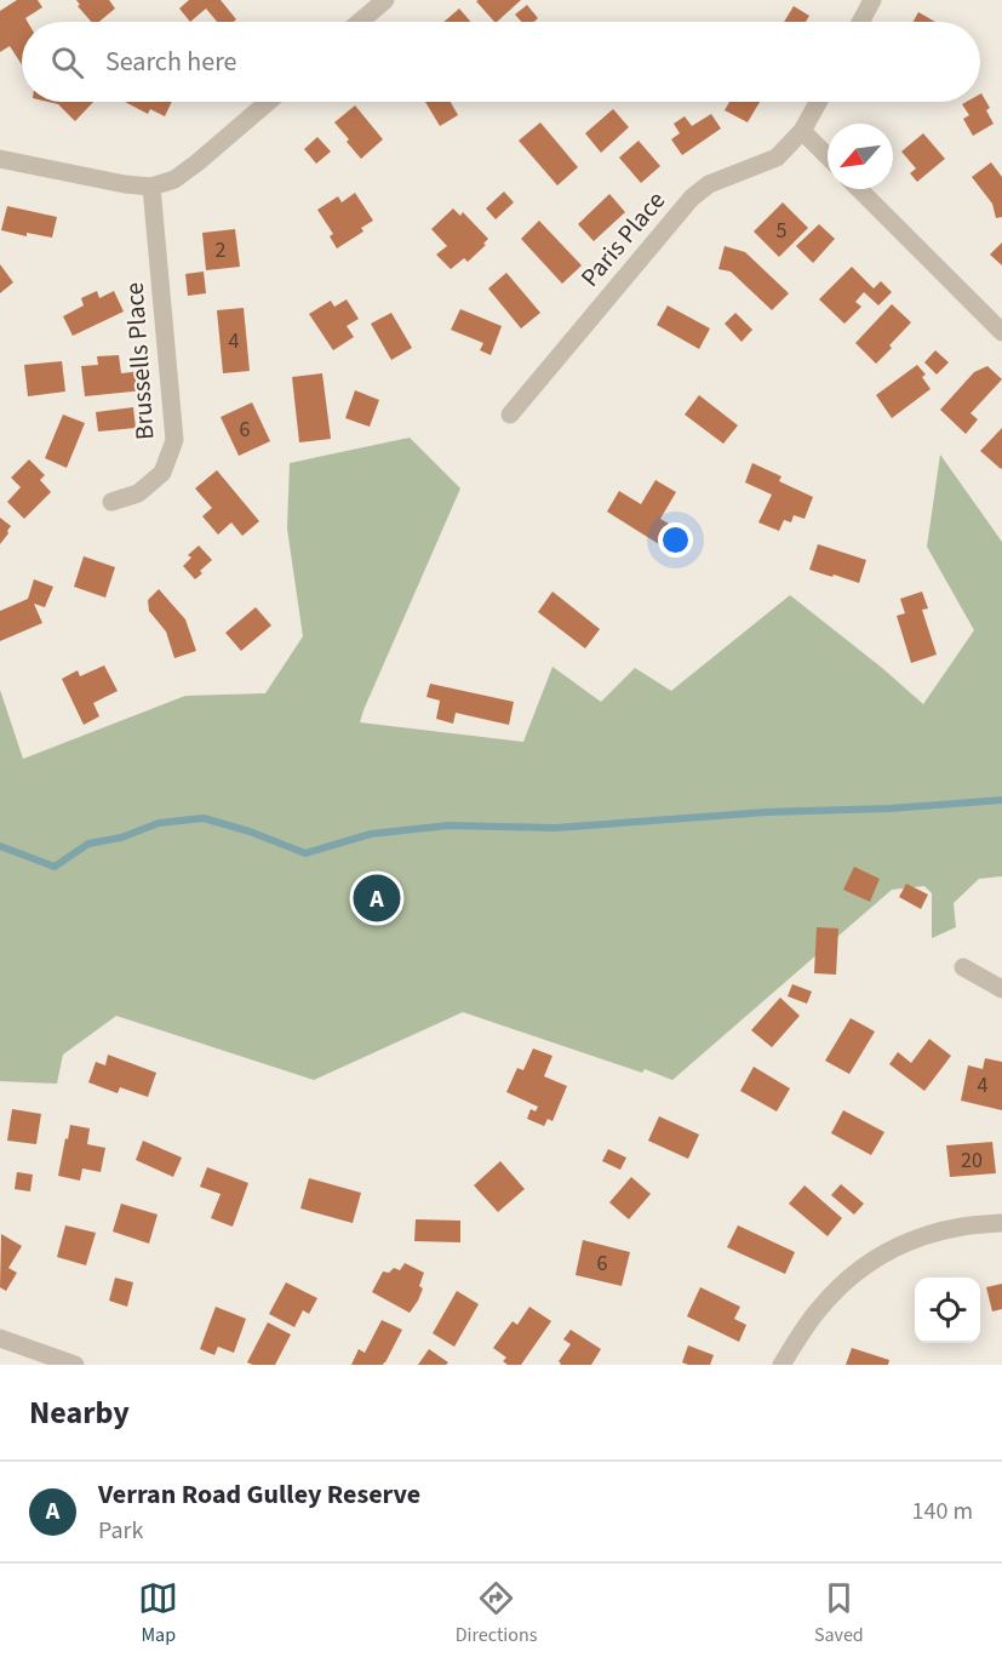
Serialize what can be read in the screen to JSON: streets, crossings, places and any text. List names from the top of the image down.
{
  "streets": {
    "street": ["Paris Place", "Brussells Place"]
  },
  "house_numbers": [
    "5",
    "2",
    "4",
    "6",
    "4",
    "20",
    "6"
  ],
  "north": "bottom left",
  "page": {
    "search": "Search here",
    "pins": "A",
    "heading": "Nearby",
    "list": [
      {
        "mark": "A",
        "name": "Verran Road Gulley Reserve",
        "note": "Park",
        "value": "140 m"
      }
    ],
    "nav": ["Map", "Directions", "Saved"]
  }
}
